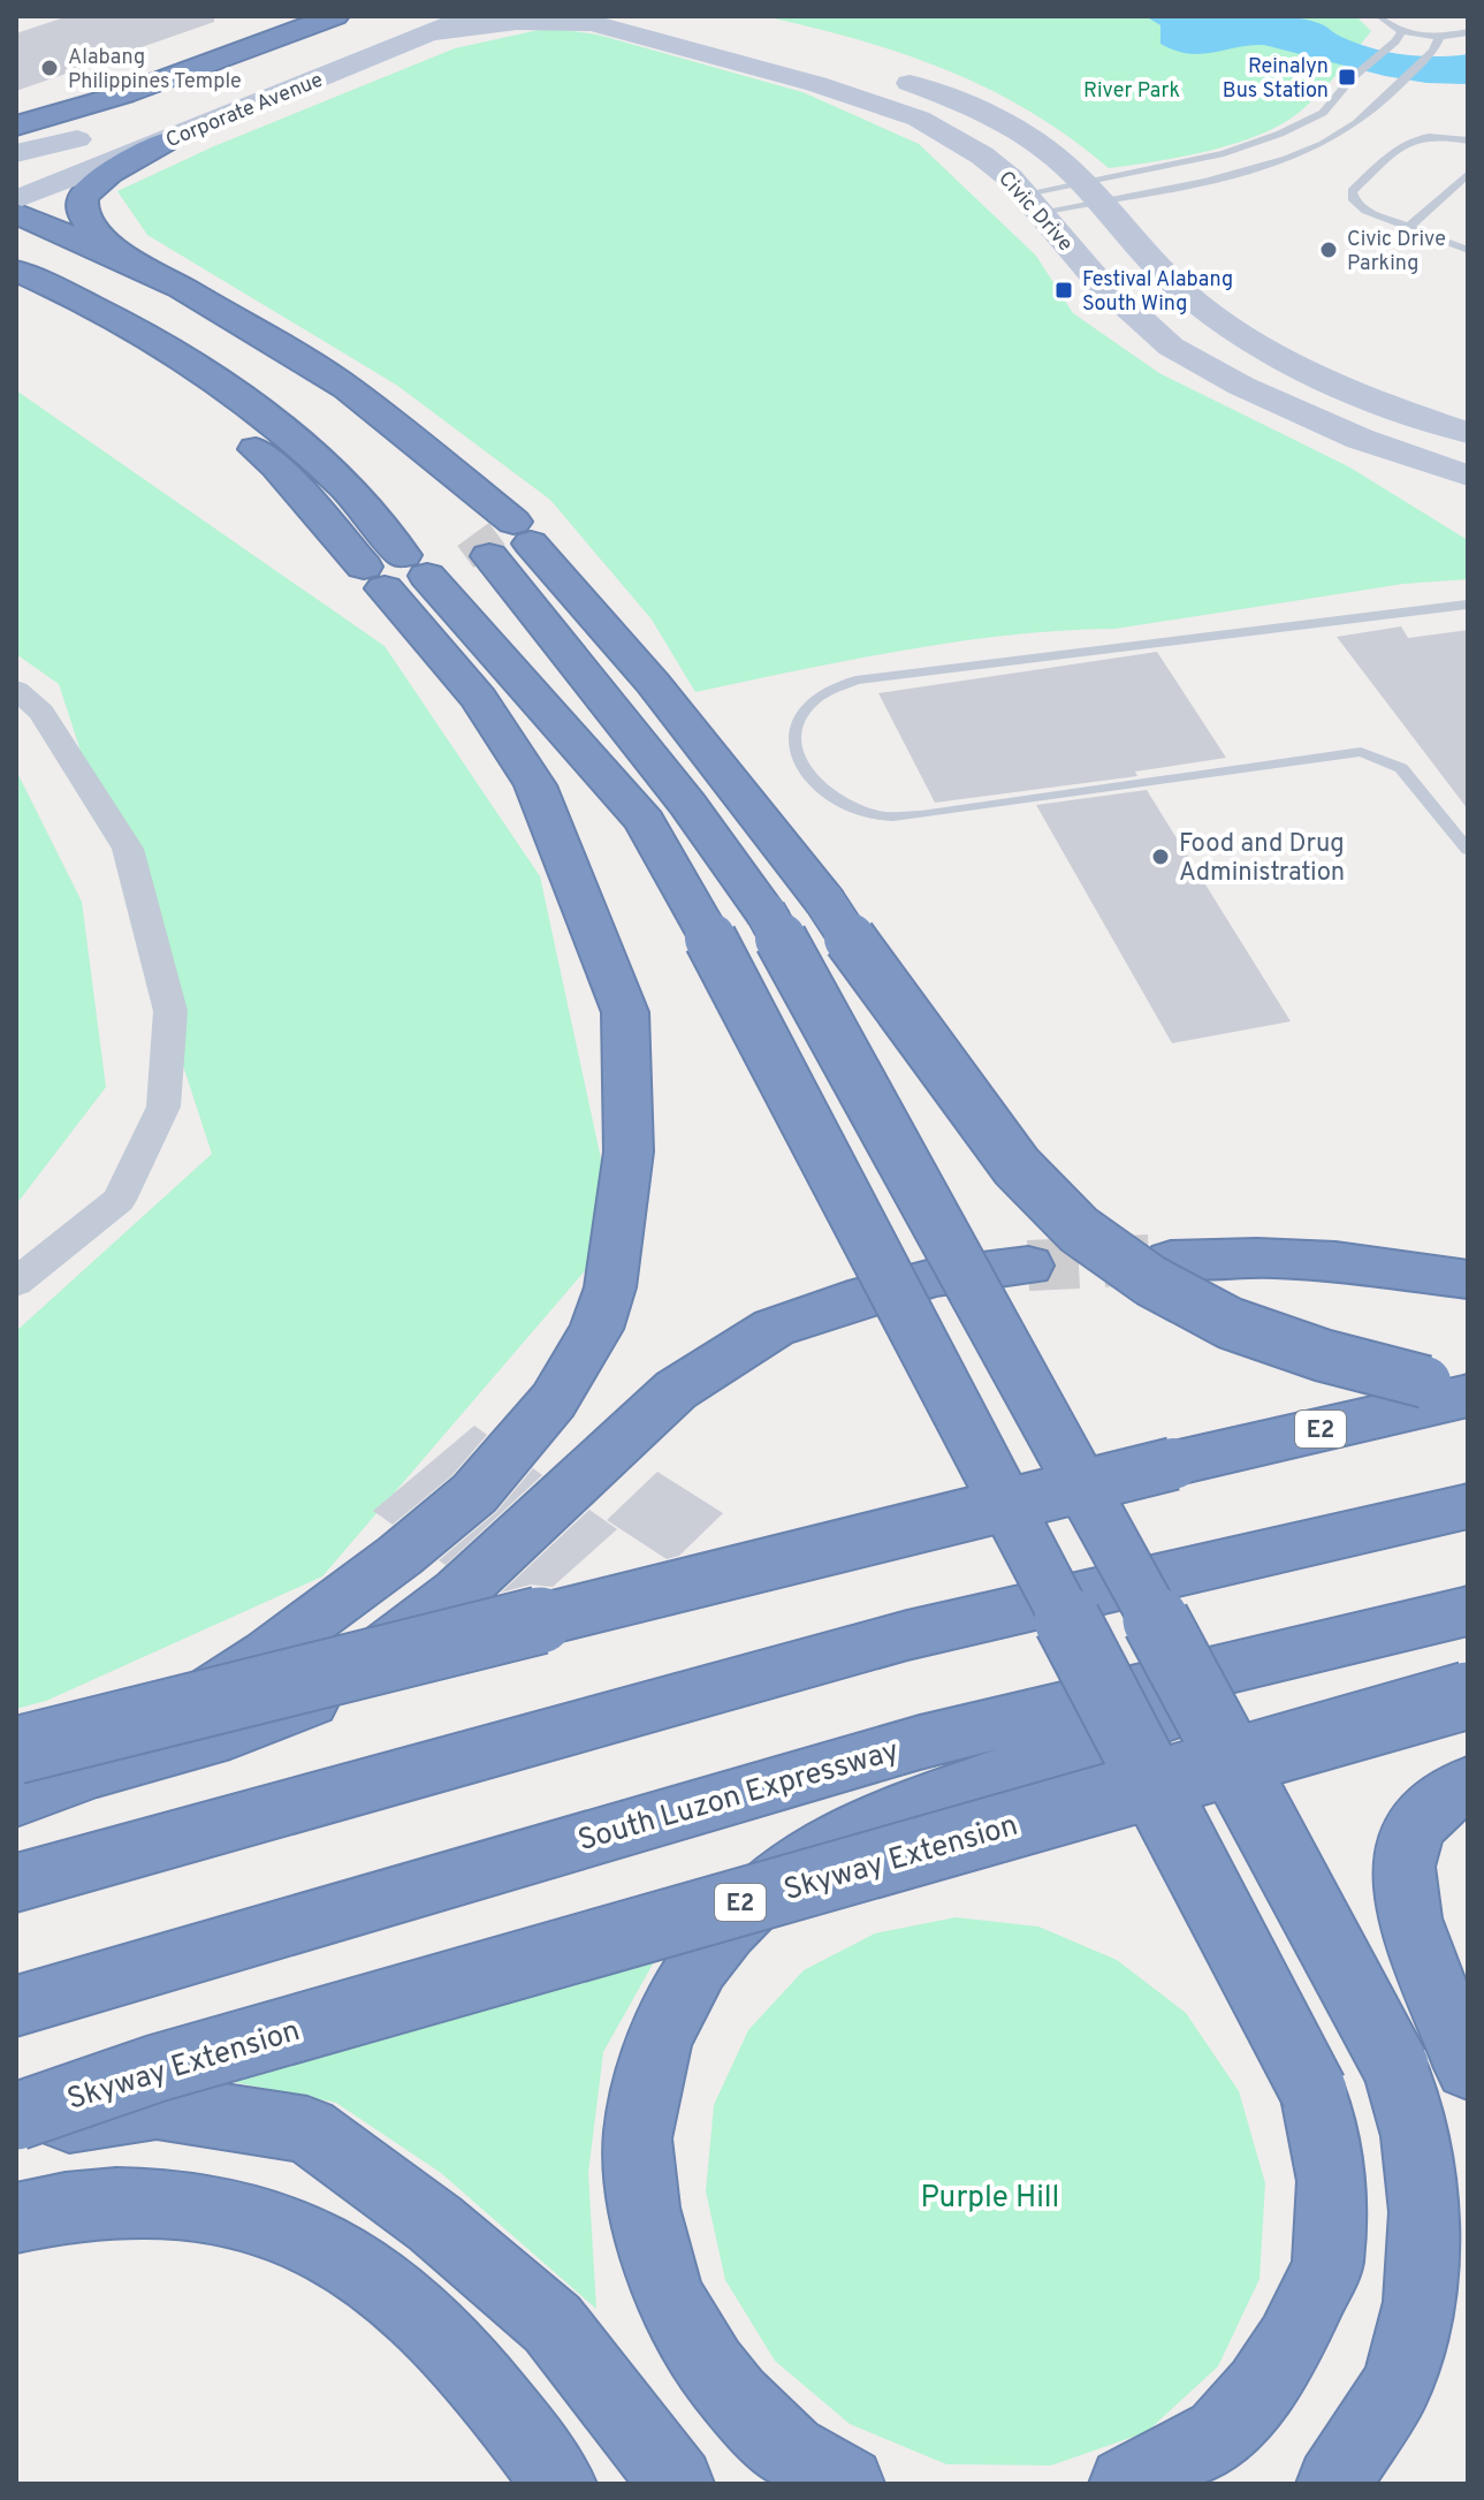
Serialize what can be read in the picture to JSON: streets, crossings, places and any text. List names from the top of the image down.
{
  "streets": {
    "highway": ["E2", "South Luzon Expressway", "Skyway Extension"],
    "main road": ["Corporate Avenue", "Civic Drive"]
  },
  "crossings": [
    ["Corporate Avenue", "Civic Drive"]
  ],
  "parks": ["River Park", "Purple Hill"],
  "places": {
    "other": ["Alabang Philippines Temple", "Civic Drive Parking", "Food and Drug Administration"],
    "transit": ["Reinalyn Bus Station", "Festival Alabang South Wing"]
  }
}
